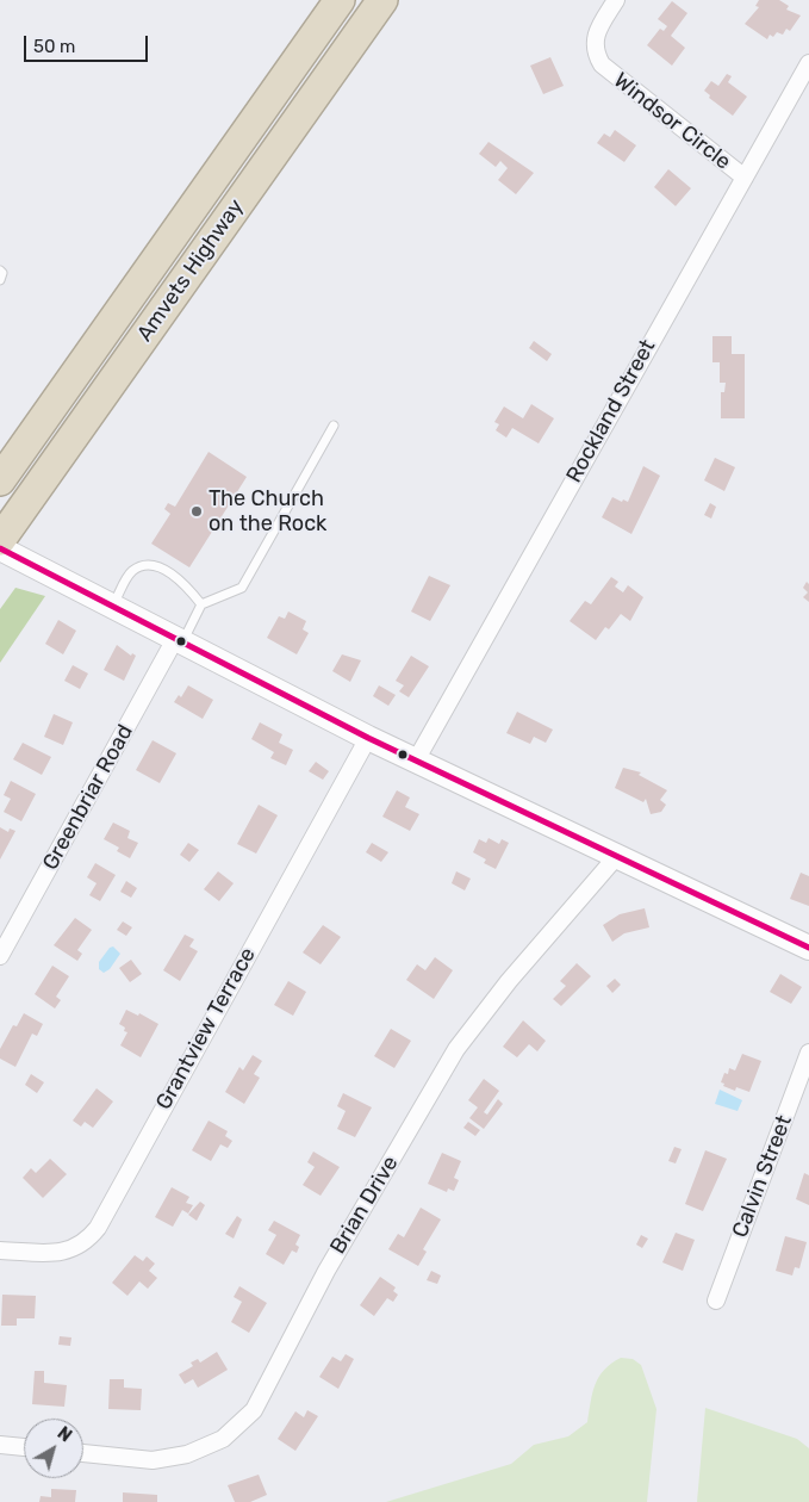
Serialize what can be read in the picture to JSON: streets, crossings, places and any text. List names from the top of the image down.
{
  "streets": {
    "highway": ["Amvets Highway"],
    "street": [
      "Windsor Circle",
      "Rockland Street",
      "Greenbriar Road",
      "Grantview Terrace",
      "Calvin Street",
      "Brian Drive"
    ]
  },
  "crossings": [
    ["Windsor Circle", "Rockland Street"]
  ],
  "places": ["The Church on the Rock"],
  "scale_bar": "50 m",
  "north": "top right"
}
